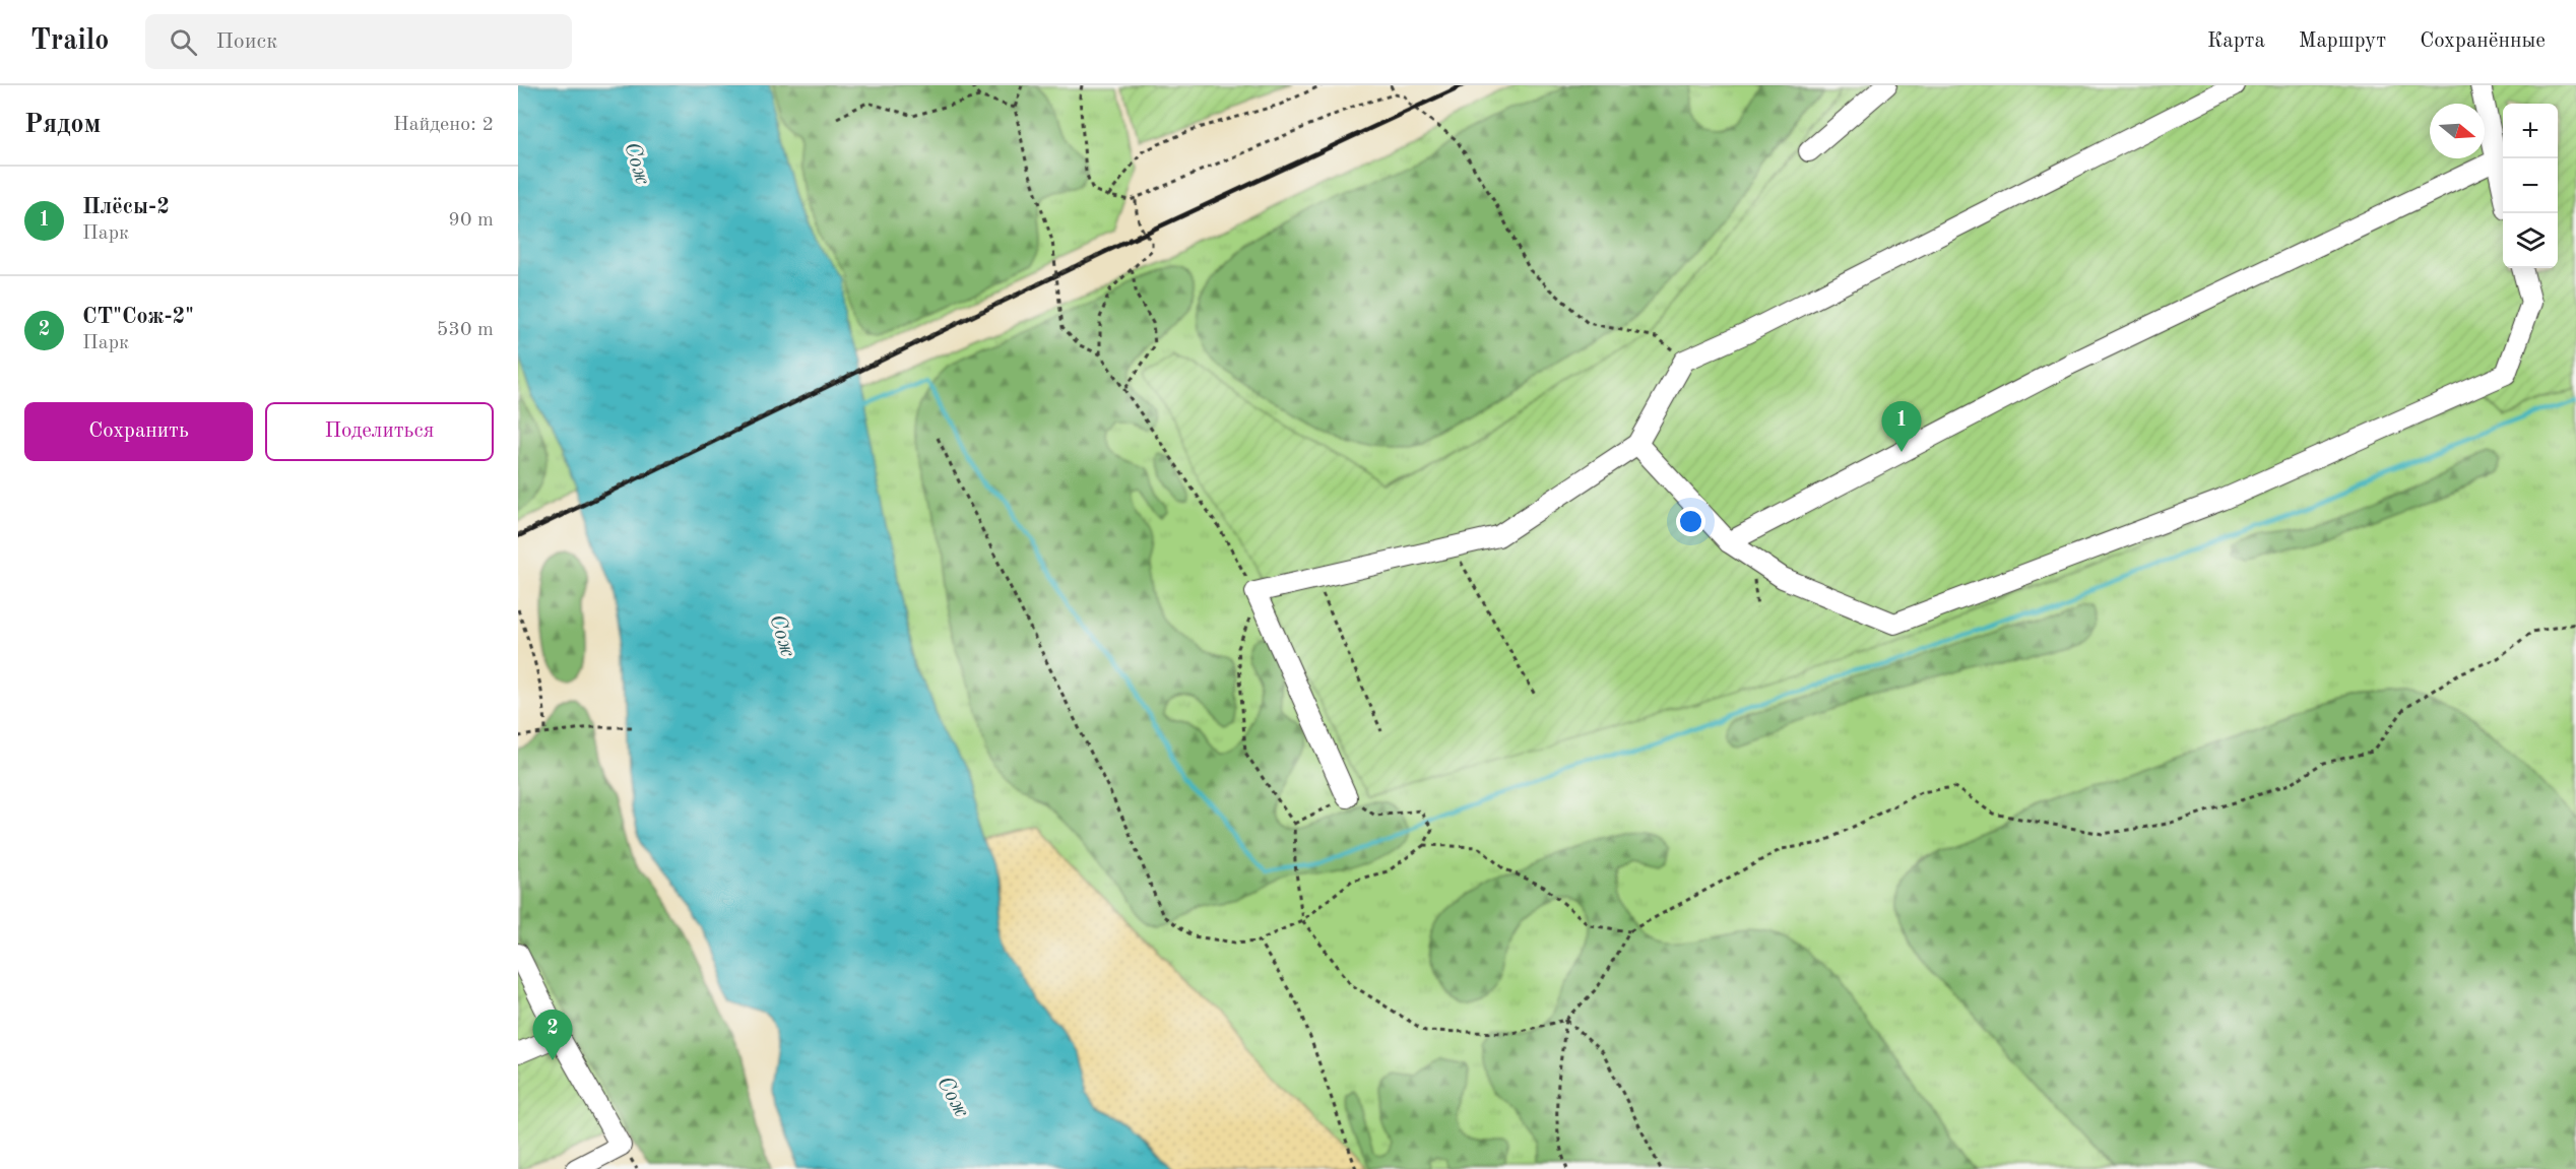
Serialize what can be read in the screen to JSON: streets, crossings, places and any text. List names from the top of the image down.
{
  "water": ["Сож"],
  "north": "right",
  "page": {
    "header": "Trailo",
    "search": "Поиск",
    "nav": ["Карта", "Маршрут", "Сохранённые"],
    "heading": ["Рядом", "Найдено: 2"],
    "map_buttons": ["+", "−"],
    "list": [
      {
        "mark": "1",
        "name": "Плёсы-2",
        "note": "Парк",
        "value": "90 m"
      },
      {
        "mark": "2",
        "name": "СТ\"Сож-2\"",
        "note": "Парк",
        "value": "530 m"
      }
    ],
    "buttons": ["Сохранить", "Поделиться"],
    "pins": ["1", "2"]
  }
}
